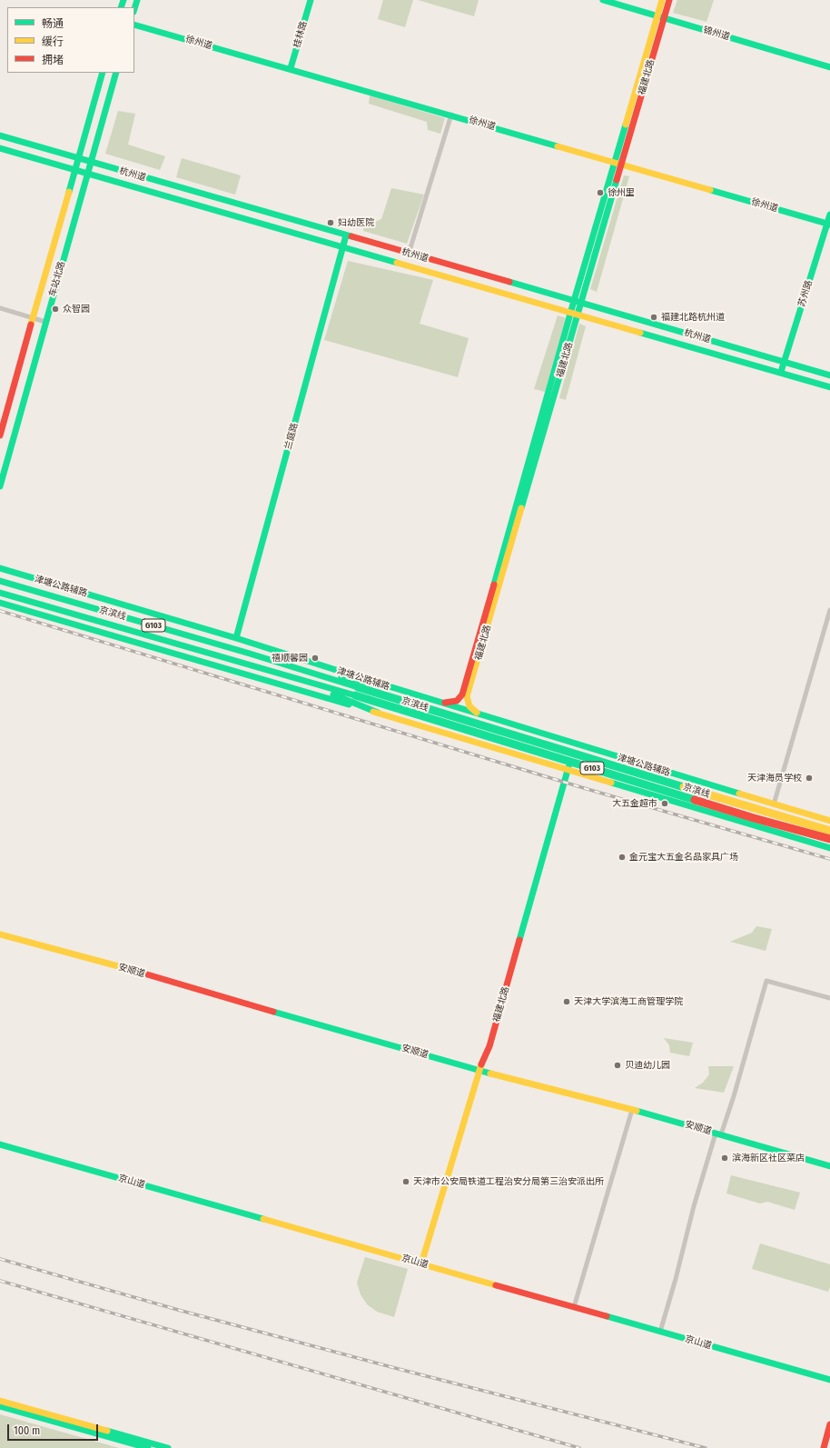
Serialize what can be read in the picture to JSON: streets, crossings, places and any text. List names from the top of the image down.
{
  "streets": {
    "main road": [
      "锦州道",
      "桂林路",
      "徐州道",
      "福建北路",
      "杭州道",
      "车站北路",
      "苏州路",
      "兰庭路",
      "津塘公路辅路",
      "京滨线",
      "G103",
      "安顺道",
      "京山道"
    ]
  },
  "crossings": [
    ["锦州道", "福建北路"],
    ["桂林路", "徐州道"],
    ["徐州道", "福建北路"],
    ["徐州道", "苏州路"],
    ["福建北路", "杭州道"],
    ["福建北路", "津塘公路辅路"],
    ["福建北路", "G103"],
    ["福建北路", "安顺道"],
    ["福建北路", "京山道"],
    ["杭州道", "车站北路"],
    ["杭州道", "苏州路"],
    ["杭州道", "兰庭路"],
    ["兰庭路", "津塘公路辅路"],
    ["京滨线", "G103"]
  ],
  "places": [
    "徐州里",
    "妇幼医院",
    "众智园",
    "福建北路杭州道",
    "禧顺馨园",
    "天津海员学校",
    "大五金超市",
    "金元宝大五金名品家具广场",
    "天津大学滨海工商管理学院",
    "贝迪幼儿园",
    "滨海新区社区菜店",
    "天津市公安局铁道工程治安分局第三治安派出所"
  ],
  "legend": ["畅通", "缓行", "拥堵"],
  "scale_bar": "100 m"
}
